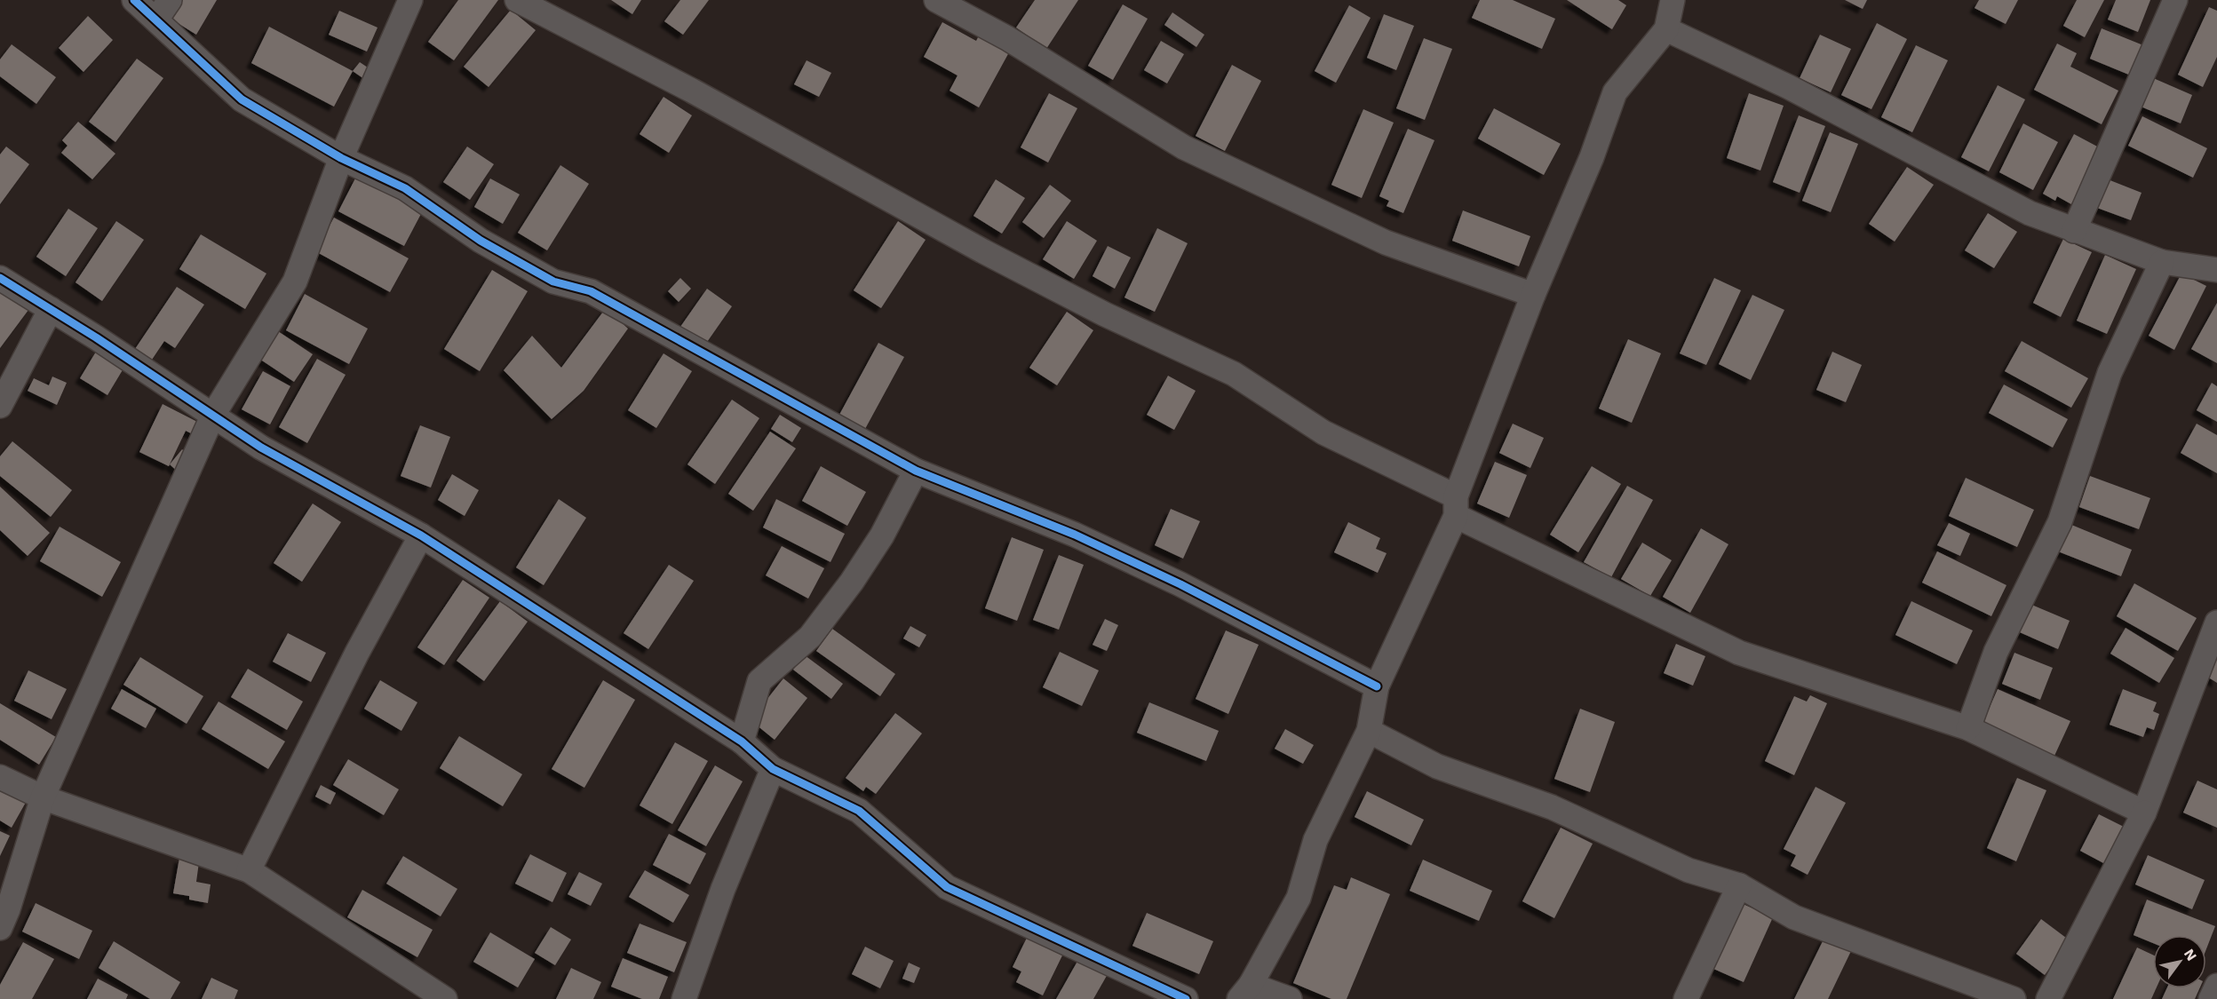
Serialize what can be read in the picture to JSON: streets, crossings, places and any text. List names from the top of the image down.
{
  "north": "top right"
}
